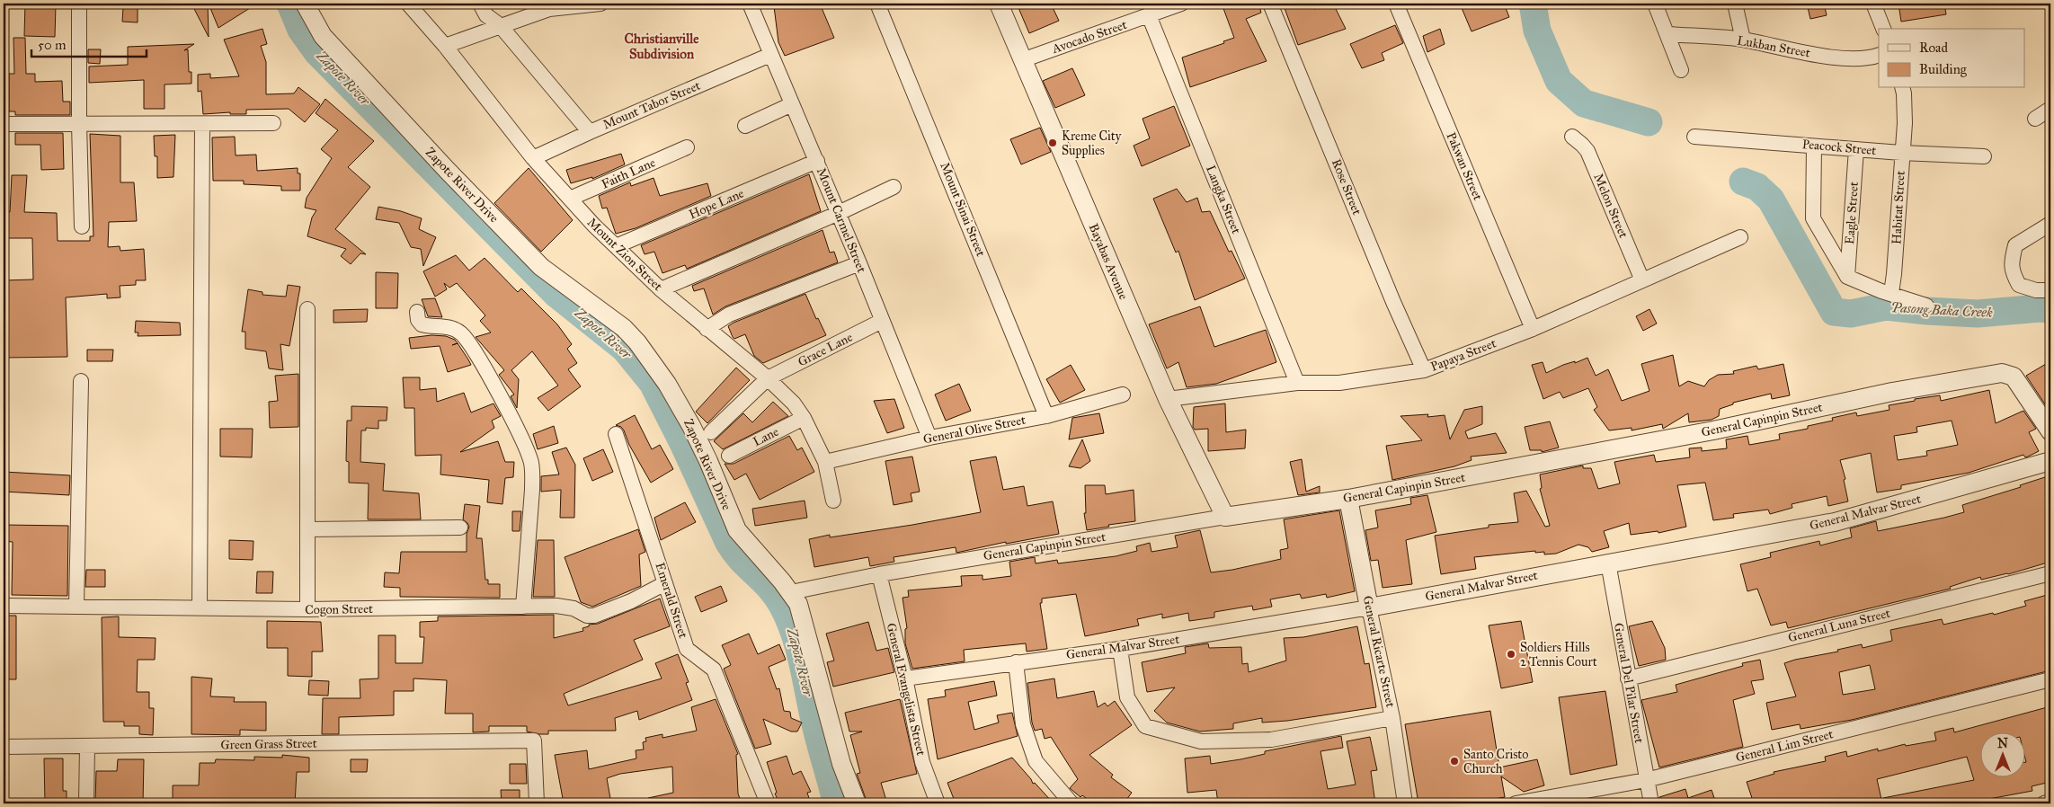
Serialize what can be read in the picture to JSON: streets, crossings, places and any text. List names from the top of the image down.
{
  "streets": {
    "street": [
      "Avocado Street",
      "Lukban Street",
      "Mount Tabor Street",
      "Peacock Street",
      "Pakwan Street",
      "Faith Lane",
      "Zapote River Drive",
      "Rose Street",
      "Langka Street",
      "Hope Lane",
      "Melon Street",
      "Habitat Street",
      "Mount Sinai Street",
      "Eagle Street",
      "Mount Carmel Street",
      "Mount Zion Street",
      "Bayabas Avenue",
      "Grace Lane",
      "Papaya Street",
      "General Capinpin Street",
      "General Olive Street",
      "Lane",
      "General Malvar Street",
      "Emerald Street",
      "Cogon Street",
      "General Luna Street",
      "General Ricarte Street",
      "General Del Pilar Street",
      "General Evangelista Street",
      "Green Grass Street",
      "General Lim Street"
    ]
  },
  "crossings": [
    ["Avocado Street", "Langka Street"],
    ["Avocado Street", "Bayabas Avenue"],
    ["Mount Tabor Street", "Mount Carmel Street"],
    ["Mount Tabor Street", "Mount Zion Street"],
    ["Peacock Street", "Habitat Street"],
    ["Peacock Street", "Eagle Street"],
    ["Pakwan Street", "Papaya Street"],
    ["Faith Lane", "Mount Zion Street"],
    ["Zapote River Drive", "General Capinpin Street"],
    ["Rose Street", "Papaya Street"],
    ["Langka Street", "Papaya Street"],
    ["Hope Lane", "Mount Carmel Street"],
    ["Hope Lane", "Mount Zion Street"],
    ["Melon Street", "Papaya Street"],
    ["Mount Sinai Street", "General Olive Street"],
    ["Mount Carmel Street", "Grace Lane"],
    ["Mount Carmel Street", "General Olive Street"],
    ["Mount Zion Street", "Grace Lane"],
    ["Mount Zion Street", "General Olive Street"],
    ["Mount Zion Street", "Lane"],
    ["Bayabas Avenue", "Papaya Street"],
    ["Bayabas Avenue", "General Capinpin Street"],
    ["General Capinpin Street", "General Ricarte Street"],
    ["General Capinpin Street", "General Evangelista Street"],
    ["General Malvar Street", "General Ricarte Street"],
    ["General Malvar Street", "General Del Pilar Street"],
    ["General Malvar Street", "General Evangelista Street"],
    ["Emerald Street", "Cogon Street"],
    ["General Luna Street", "General Del Pilar Street"],
    ["General Del Pilar Street", "General Lim Street"]
  ],
  "districts": ["Christianville Subdivision"],
  "water": ["Zapote River", "Pasong Baka Creek"],
  "places": ["Kreme City Supplies", "Soldiers Hills 2 Tennis Court", "Santo Cristo Church"],
  "legend": ["Road", "Building"],
  "scale_bar": "50 m",
  "north": "top"
}
